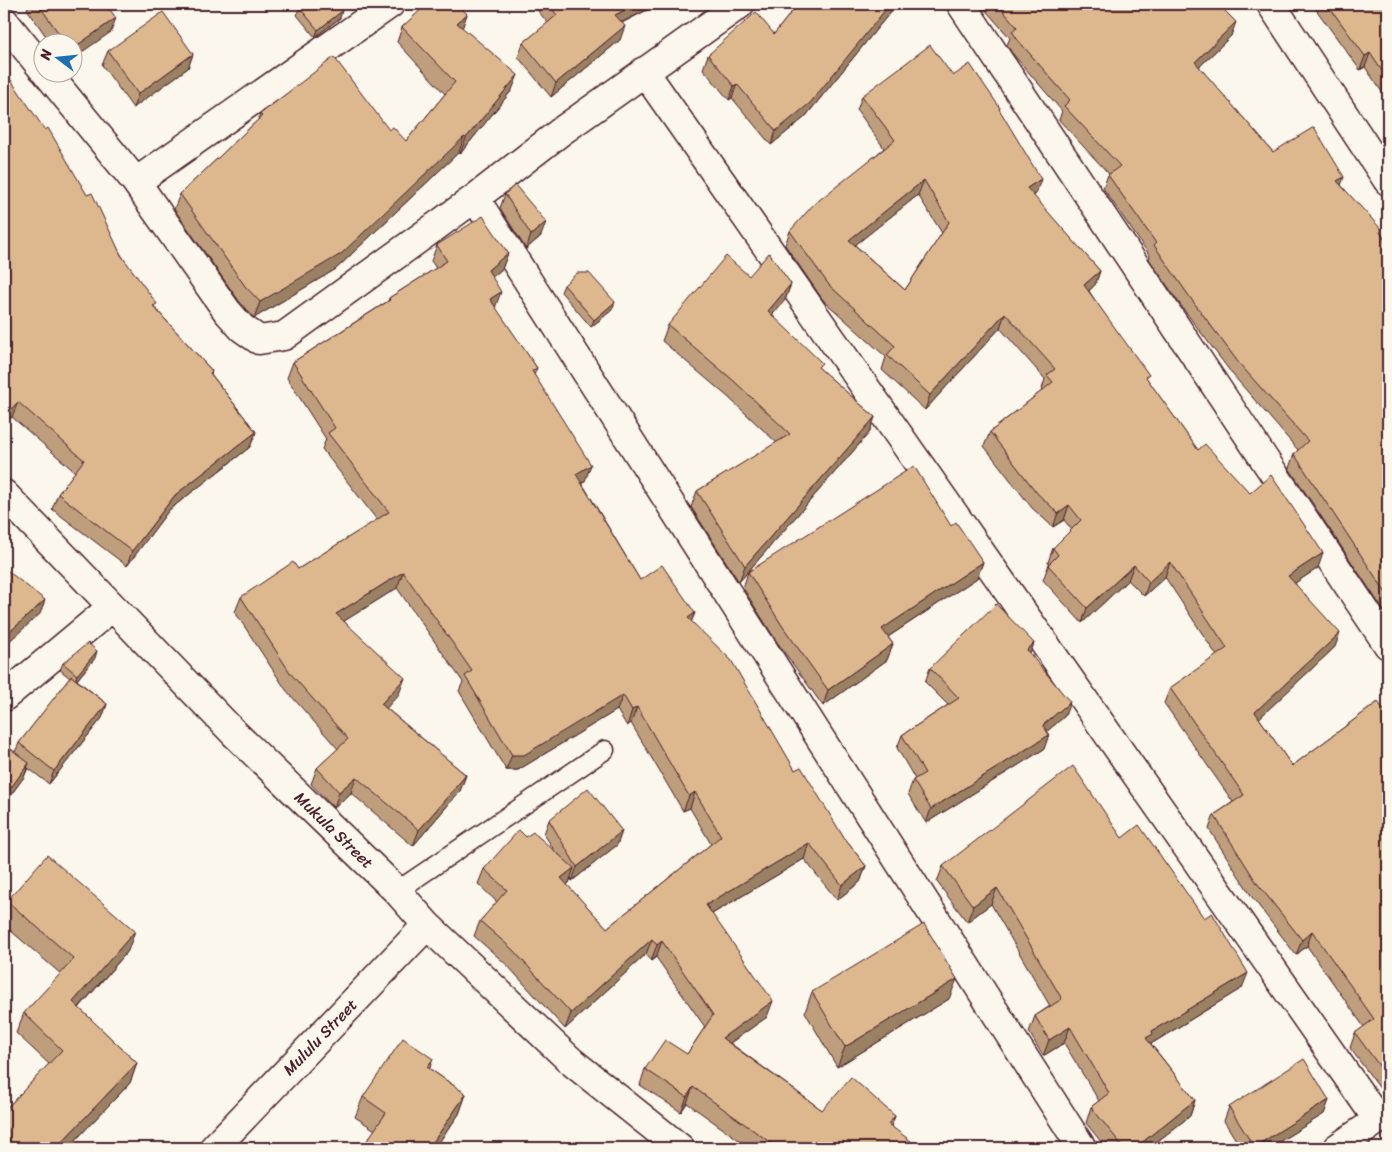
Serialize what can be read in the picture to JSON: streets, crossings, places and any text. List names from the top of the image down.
{
  "streets": {
    "street": ["Mukula Street", "Mululu Street"]
  },
  "crossings": [
    ["Mukula Street", "Mululu Street"]
  ],
  "north": "left"
}
